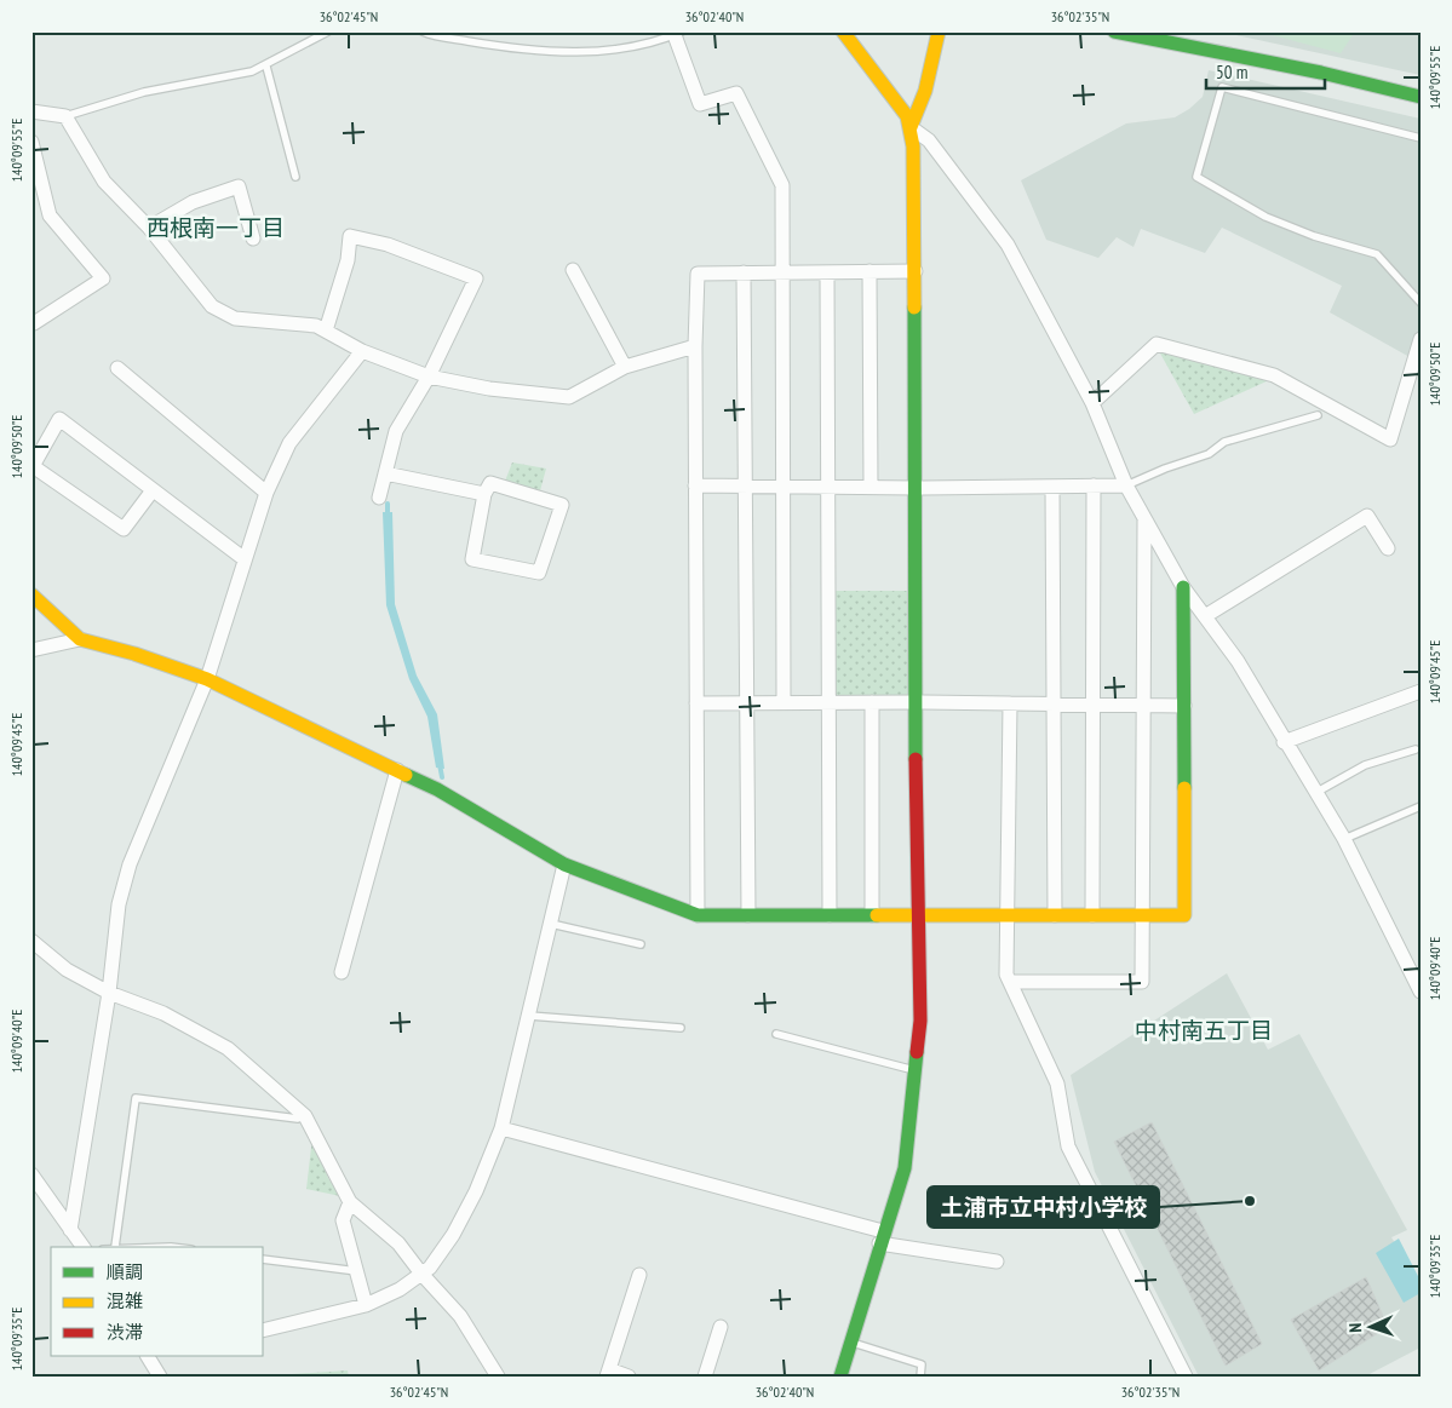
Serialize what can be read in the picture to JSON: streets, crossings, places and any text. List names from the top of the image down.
{
  "districts": ["西根南一丁目", "中村南五丁目"],
  "places": ["土浦市立中村小学校"],
  "legend": ["順調", "混雑", "渋滞"],
  "scale_bar": "50 m",
  "north": "left",
  "coordinates": [
    "36°02'45\"N",
    "36°02'40\"N",
    "36°02'35\"N",
    "140°09'55\"E",
    "140°09'50\"E",
    "140°09'45\"E",
    "140°09'40\"E",
    "140°09'35\"E"
  ]
}
